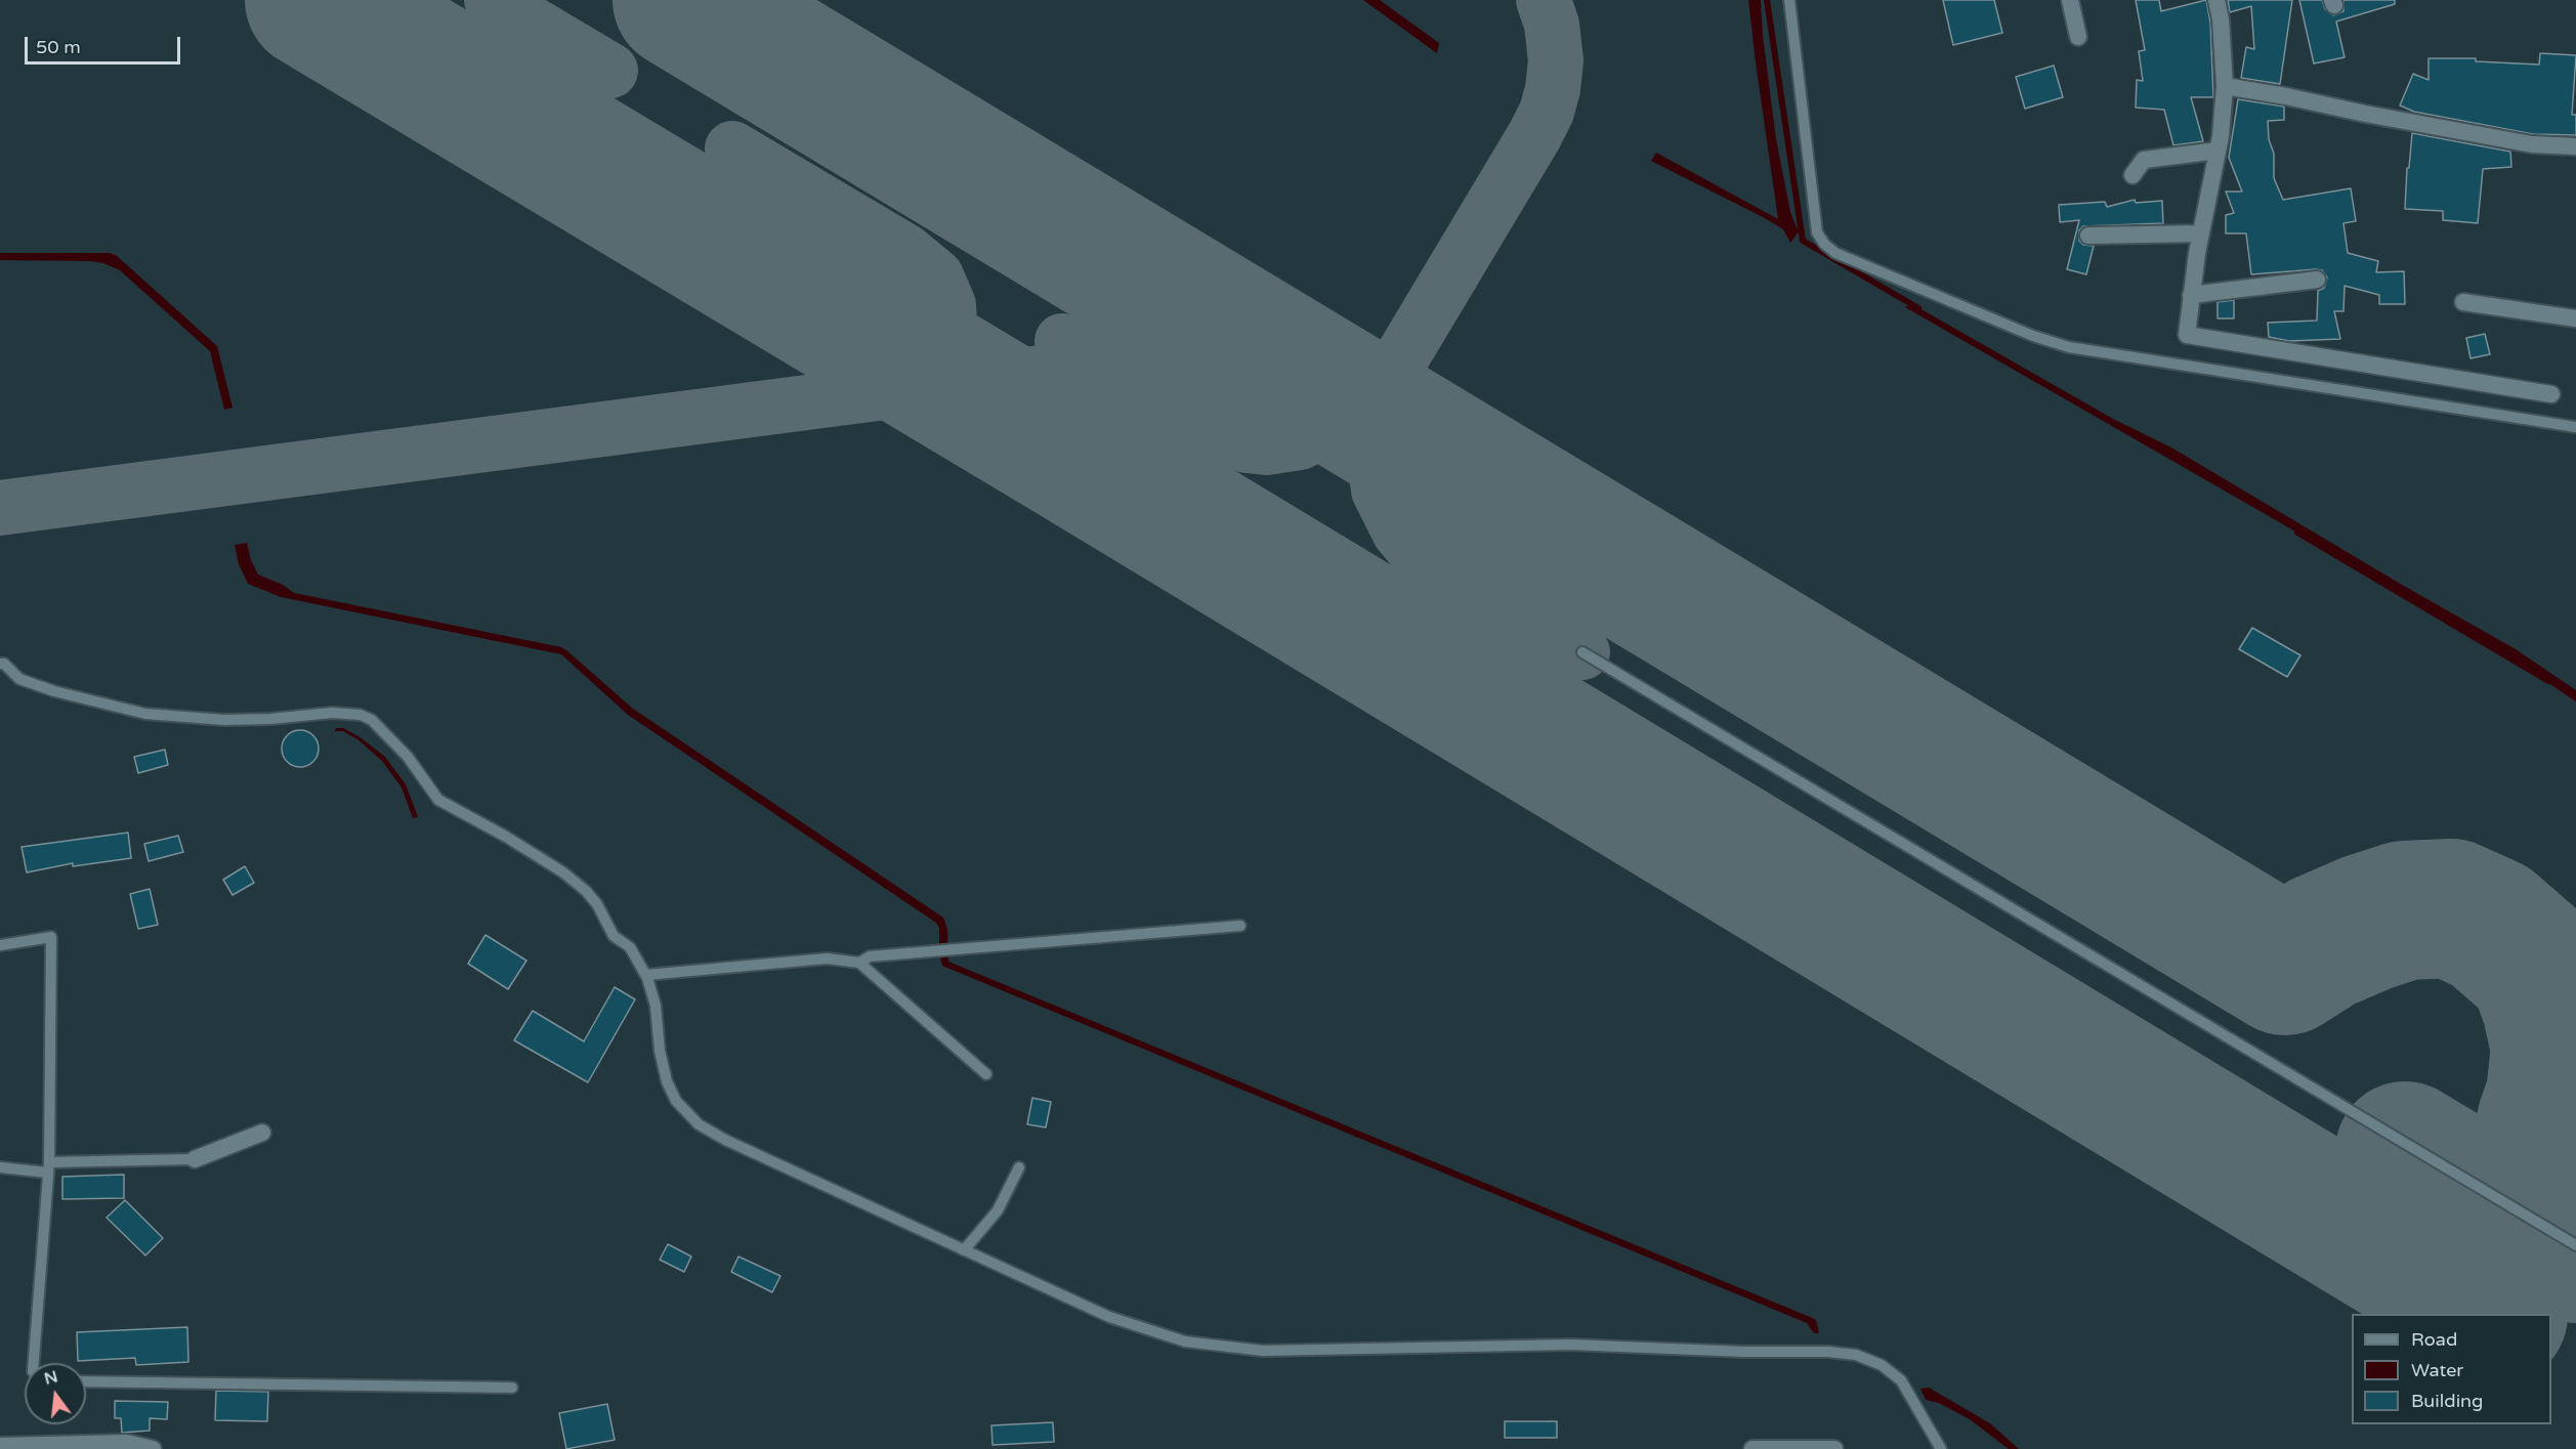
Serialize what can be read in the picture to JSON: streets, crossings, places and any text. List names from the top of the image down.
{
  "legend": ["Road", "Water", "Building"],
  "scale_bar": "50 m",
  "north": "top"
}
